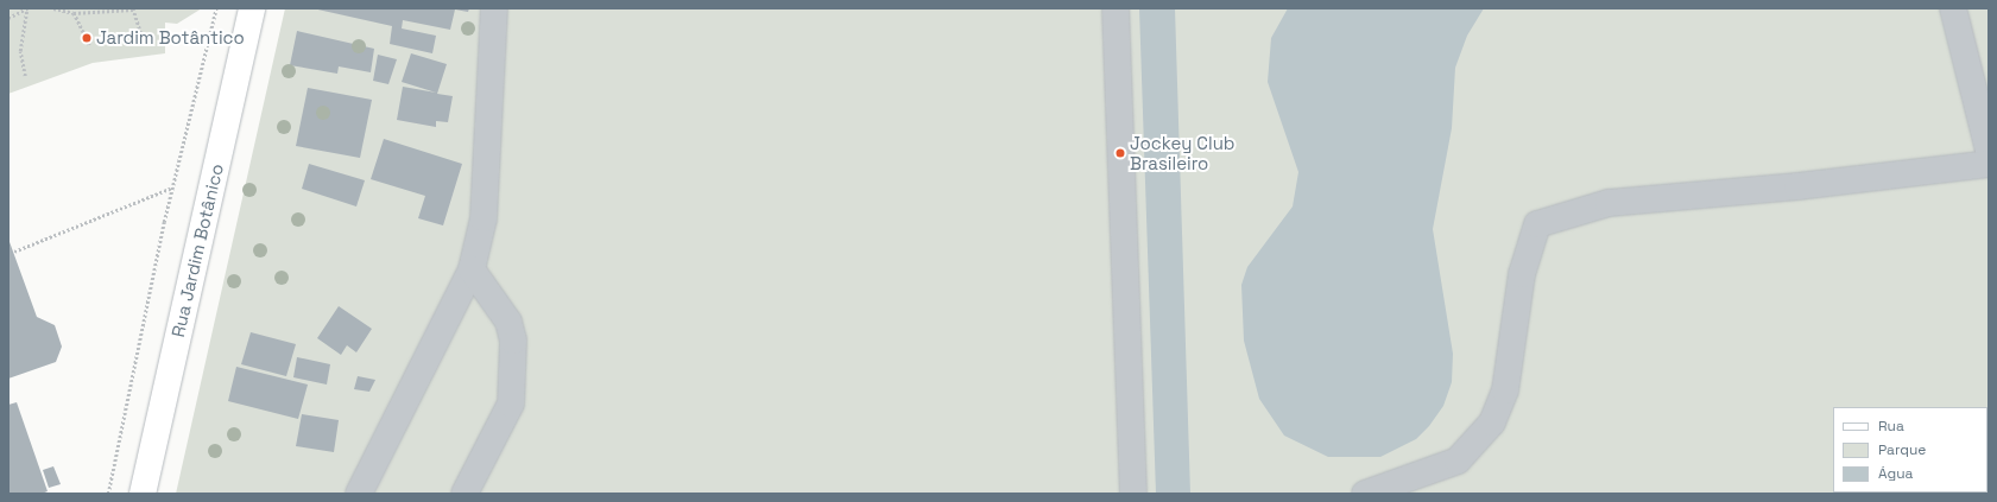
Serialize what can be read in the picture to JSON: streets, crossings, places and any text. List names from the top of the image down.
{
  "streets": {
    "main road": ["Rua Jardim Botânico"]
  },
  "places": ["Jardim Botântico", "Jockey Club Brasileiro"],
  "legend": ["Rua", "Parque", "Água"]
}
